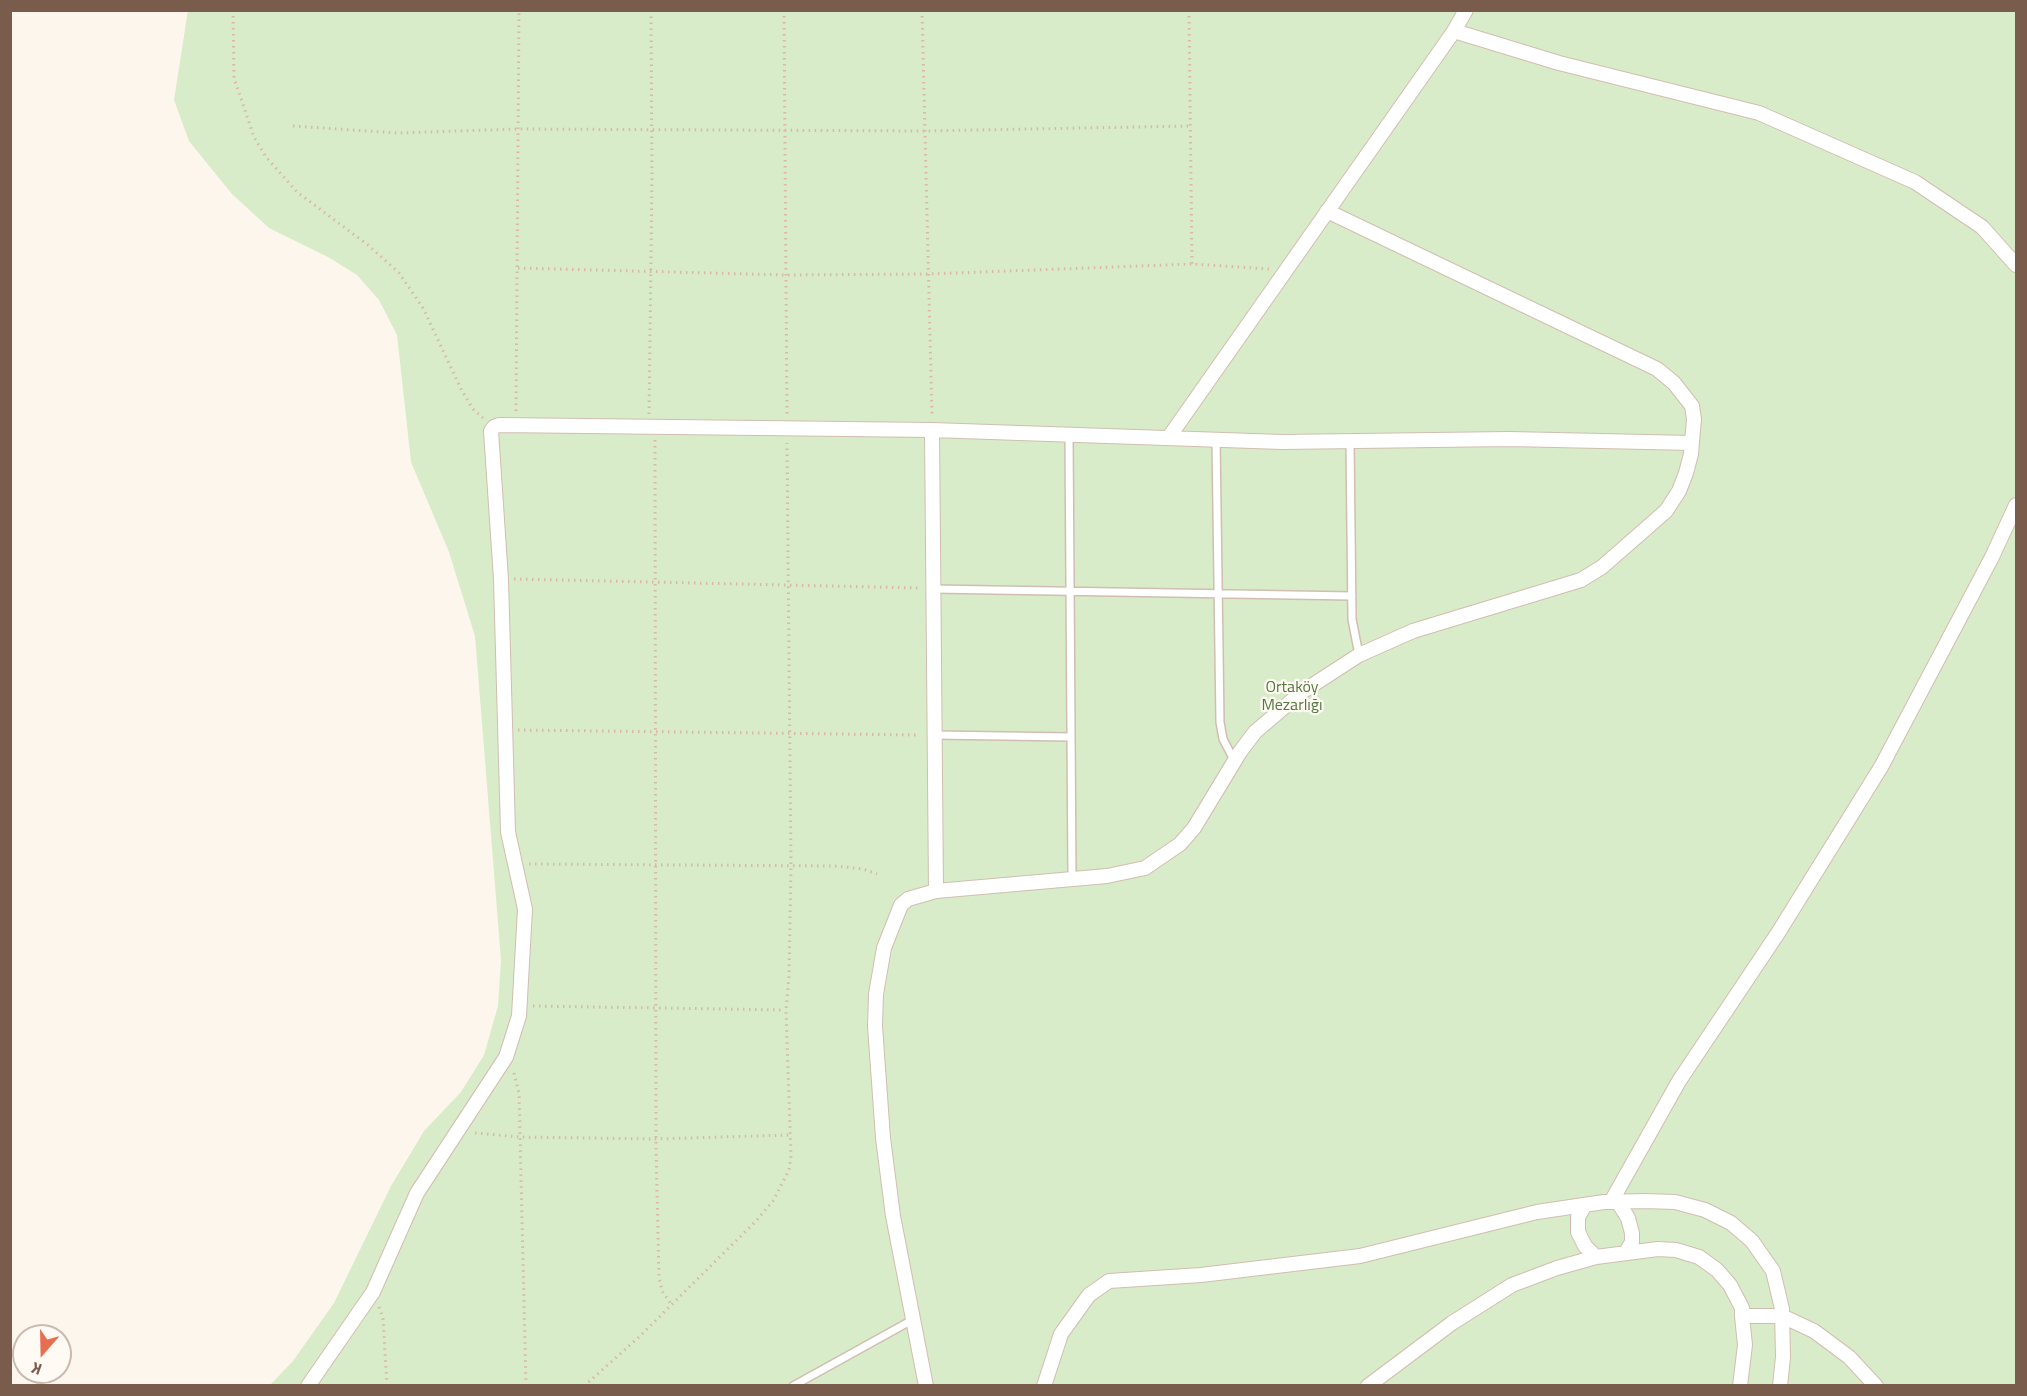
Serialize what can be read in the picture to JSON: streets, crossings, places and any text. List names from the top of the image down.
{
  "parks": ["Ortaköy Mezarlığı"],
  "north": "bottom"
}
